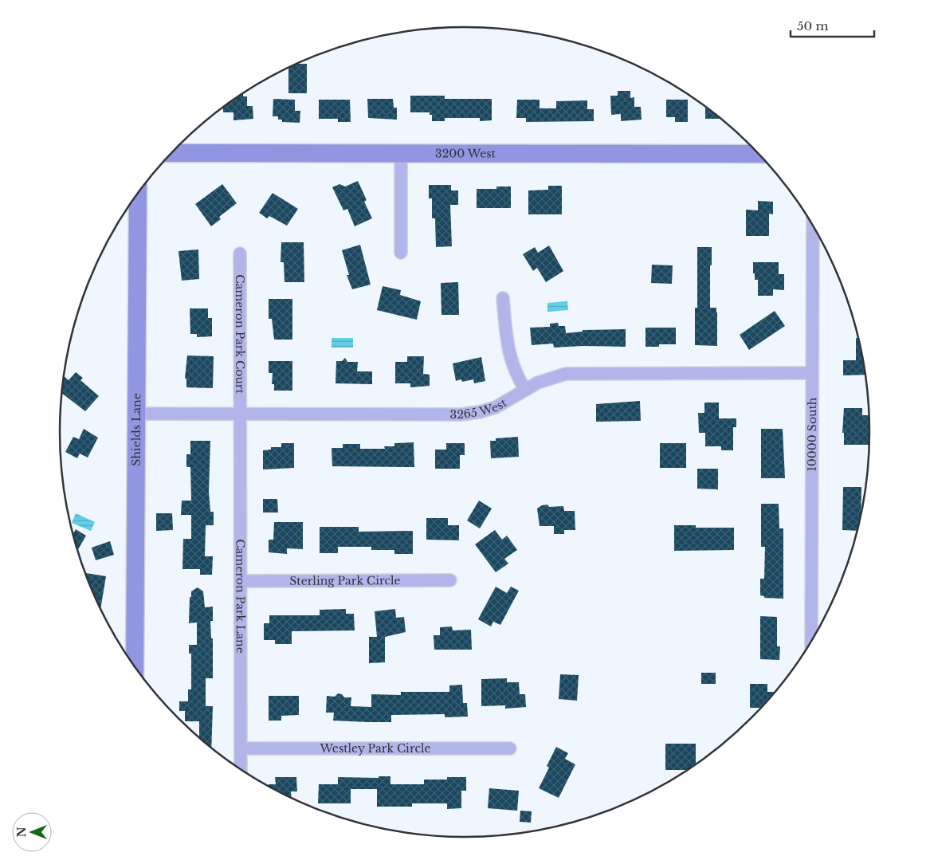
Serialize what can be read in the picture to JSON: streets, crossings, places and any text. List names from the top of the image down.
{
  "streets": {
    "street": [
      "3200 West",
      "Cameron Park Court",
      "3265 West",
      "Shields Lane",
      "10000 South",
      "Sterling Park Circle",
      "Cameron Park Lane",
      "Westley Park Circle"
    ]
  },
  "crossings": [
    ["Cameron Park Court", "3265 West"],
    ["Cameron Park Court", "Cameron Park Lane"],
    ["3265 West", "Shields Lane"],
    ["3265 West", "10000 South"],
    ["3265 West", "Cameron Park Lane"],
    ["Sterling Park Circle", "Cameron Park Lane"],
    ["Cameron Park Lane", "Westley Park Circle"]
  ],
  "scale_bar": "50 m",
  "north": "left"
}
